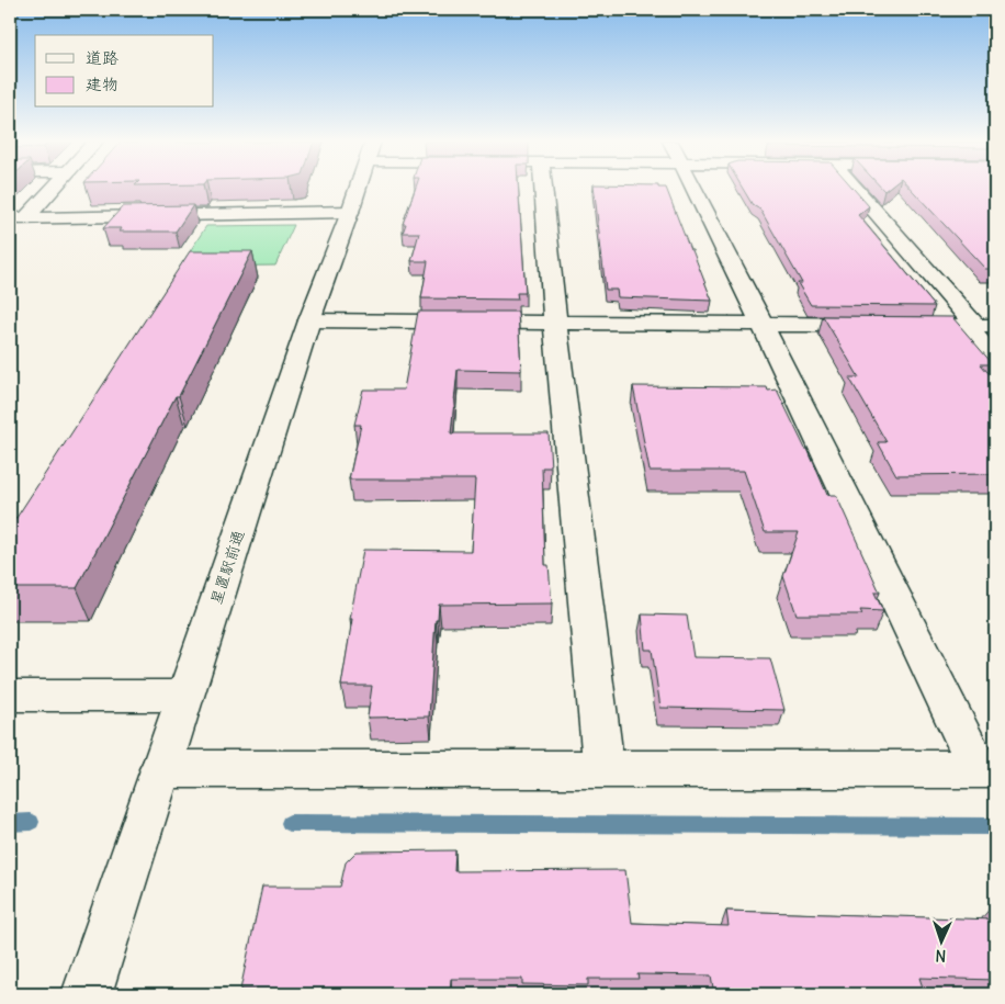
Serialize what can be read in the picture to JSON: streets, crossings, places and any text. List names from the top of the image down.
{
  "streets": {
    "street": ["星置駅前通"]
  },
  "legend": ["道路", "建物"],
  "north": "bottom"
}
